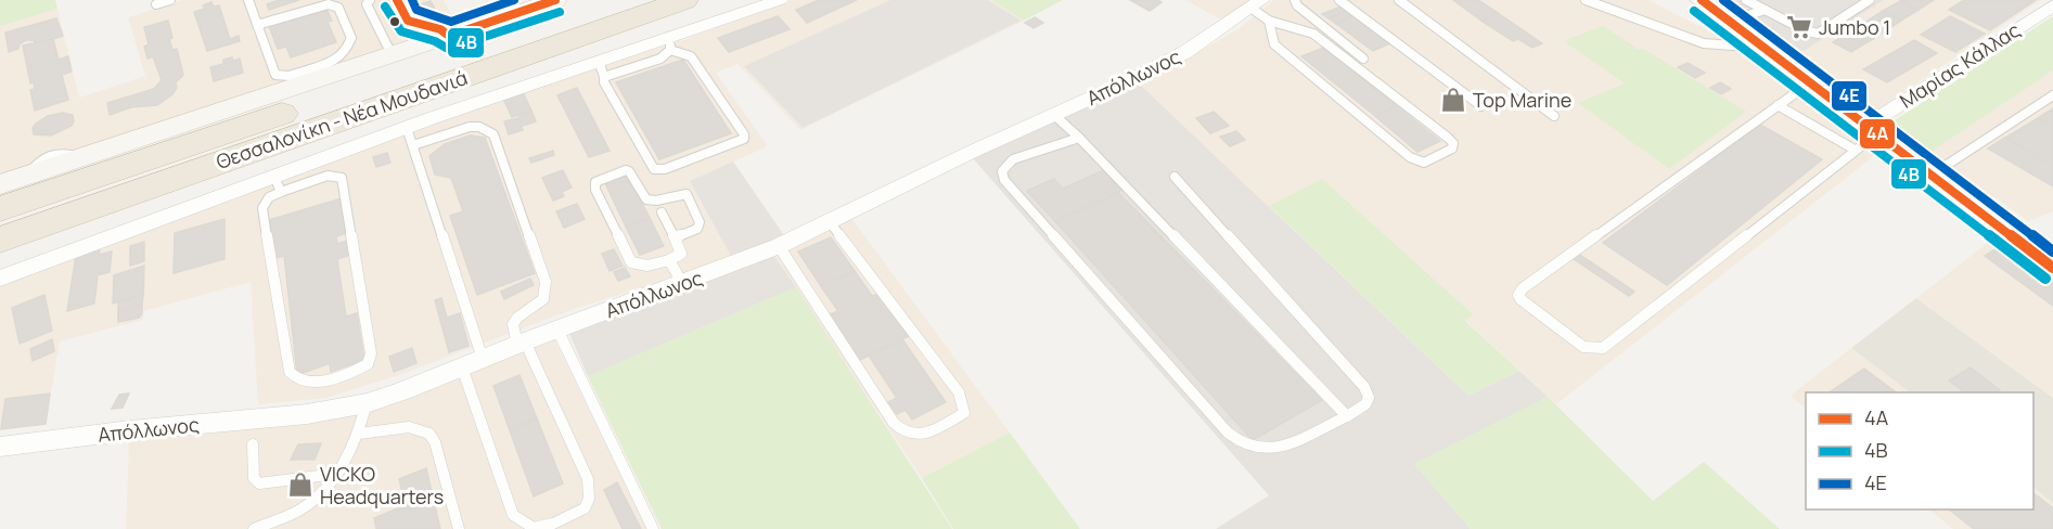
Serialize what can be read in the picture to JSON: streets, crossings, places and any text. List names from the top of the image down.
{
  "streets": {
    "highway": ["Θεσσαλονίκη - Νέα Μουδανιά"],
    "street": ["Μαρίας Κάλλας", "Απόλλωνος"]
  },
  "places": {
    "supermarket": ["Jumbo 1"],
    "shop": ["Top Marine", "VICKO Headquarters"]
  },
  "lines": ["transit line 4Α", "transit line 4Ε", "transit line 4Β"],
  "legend": ["4Α", "4Β", "4Ε"]
}
